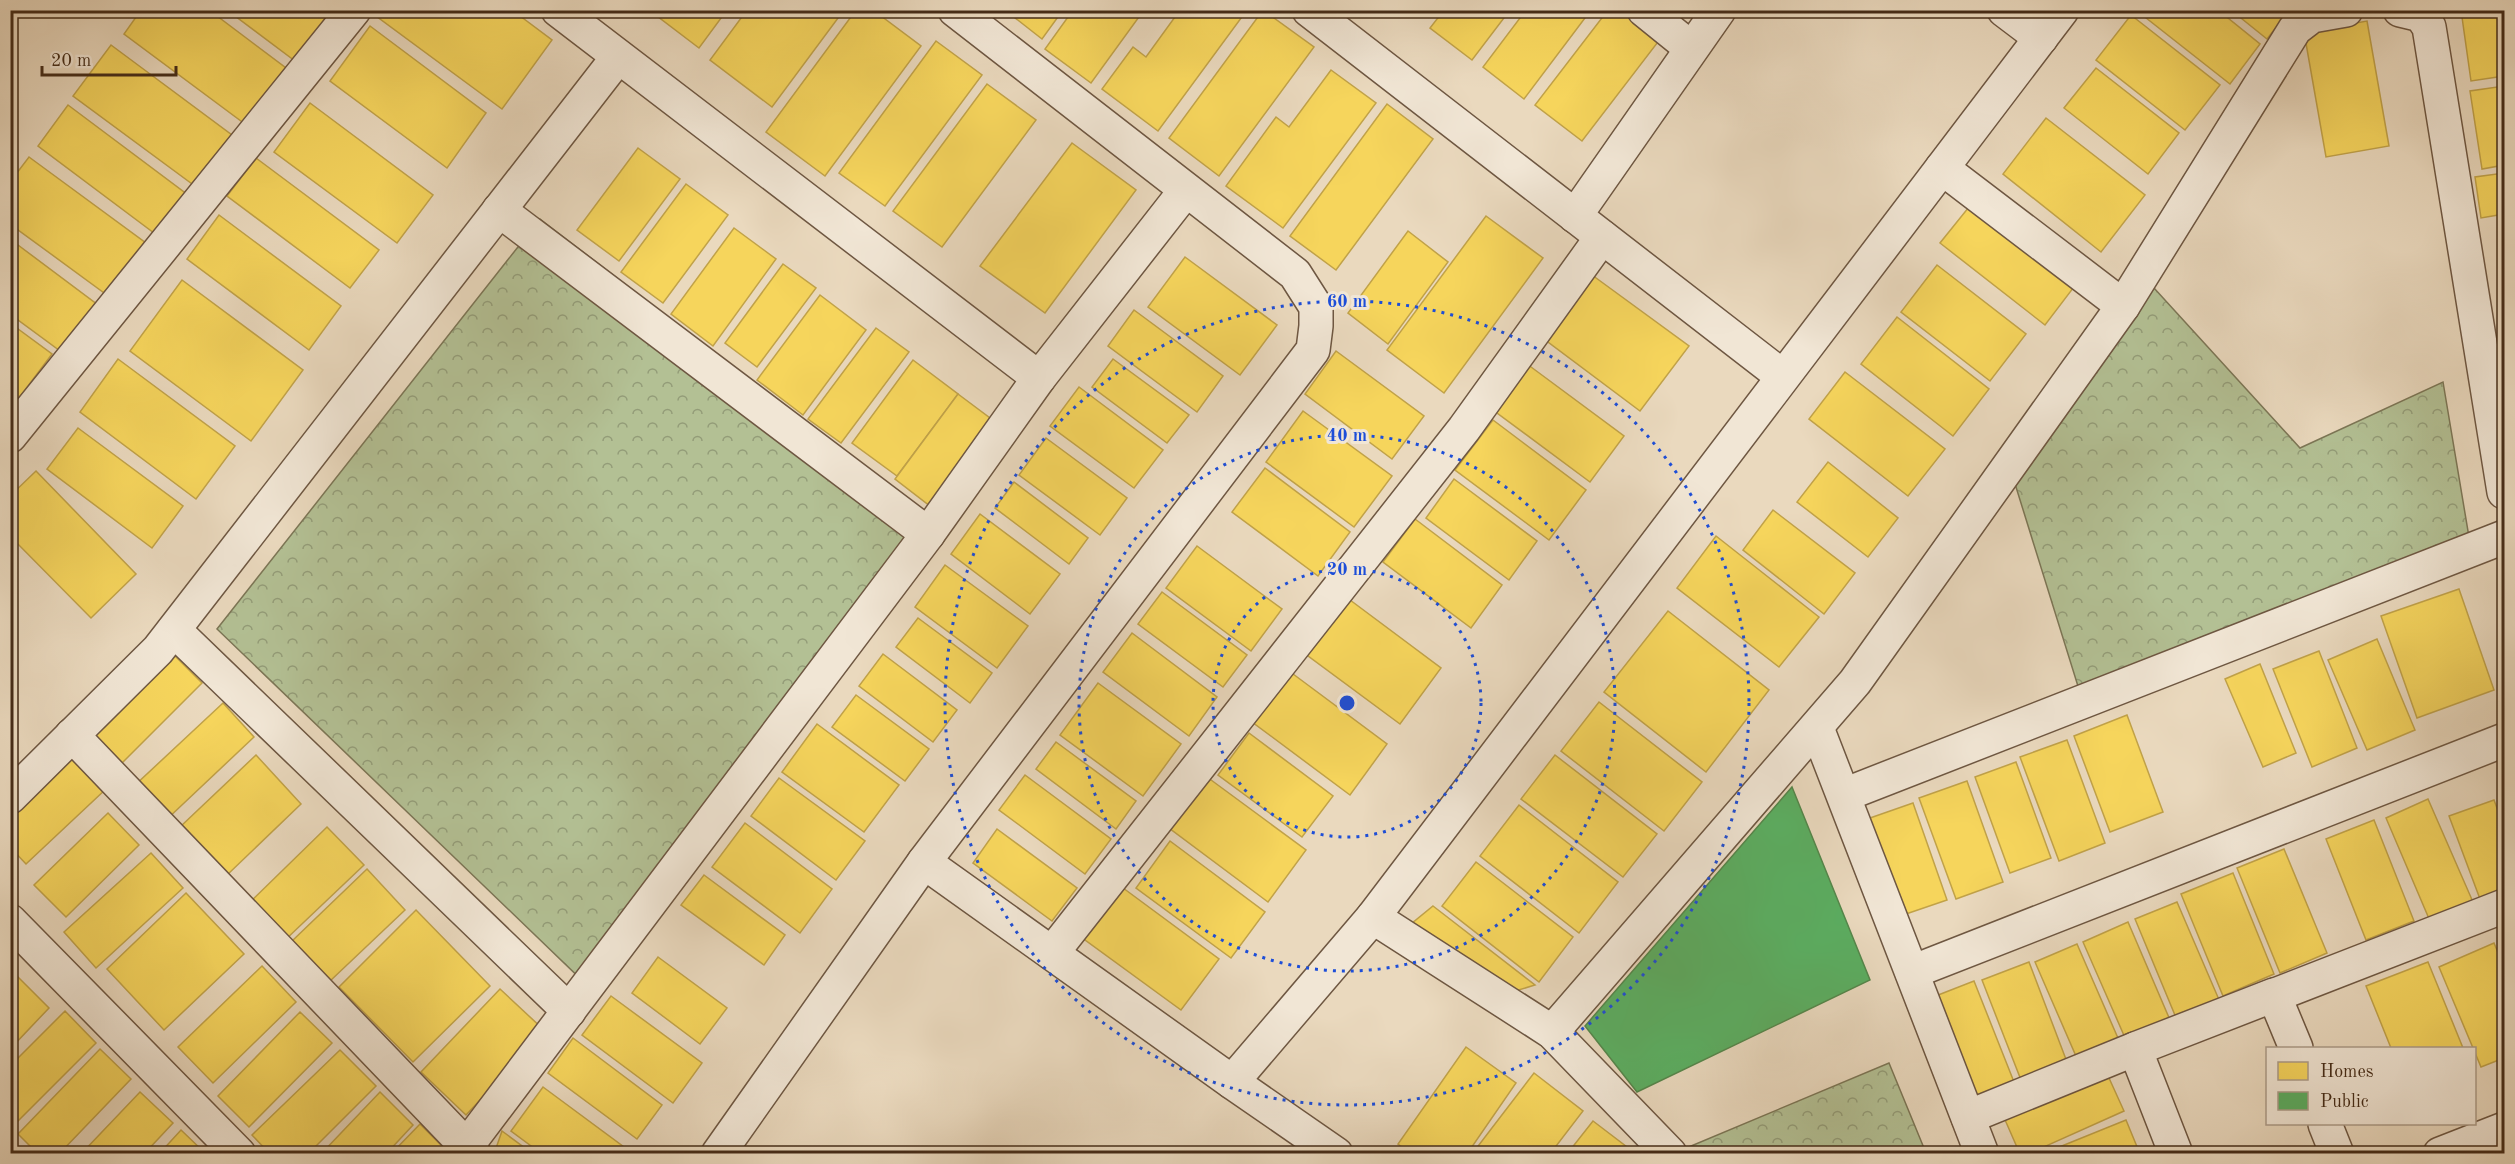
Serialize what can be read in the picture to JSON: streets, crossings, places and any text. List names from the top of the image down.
{
  "legend": ["Homes", "Public"],
  "scale_bar": "20 m",
  "rings": ["60 m", "40 m", "20 m"]
}
